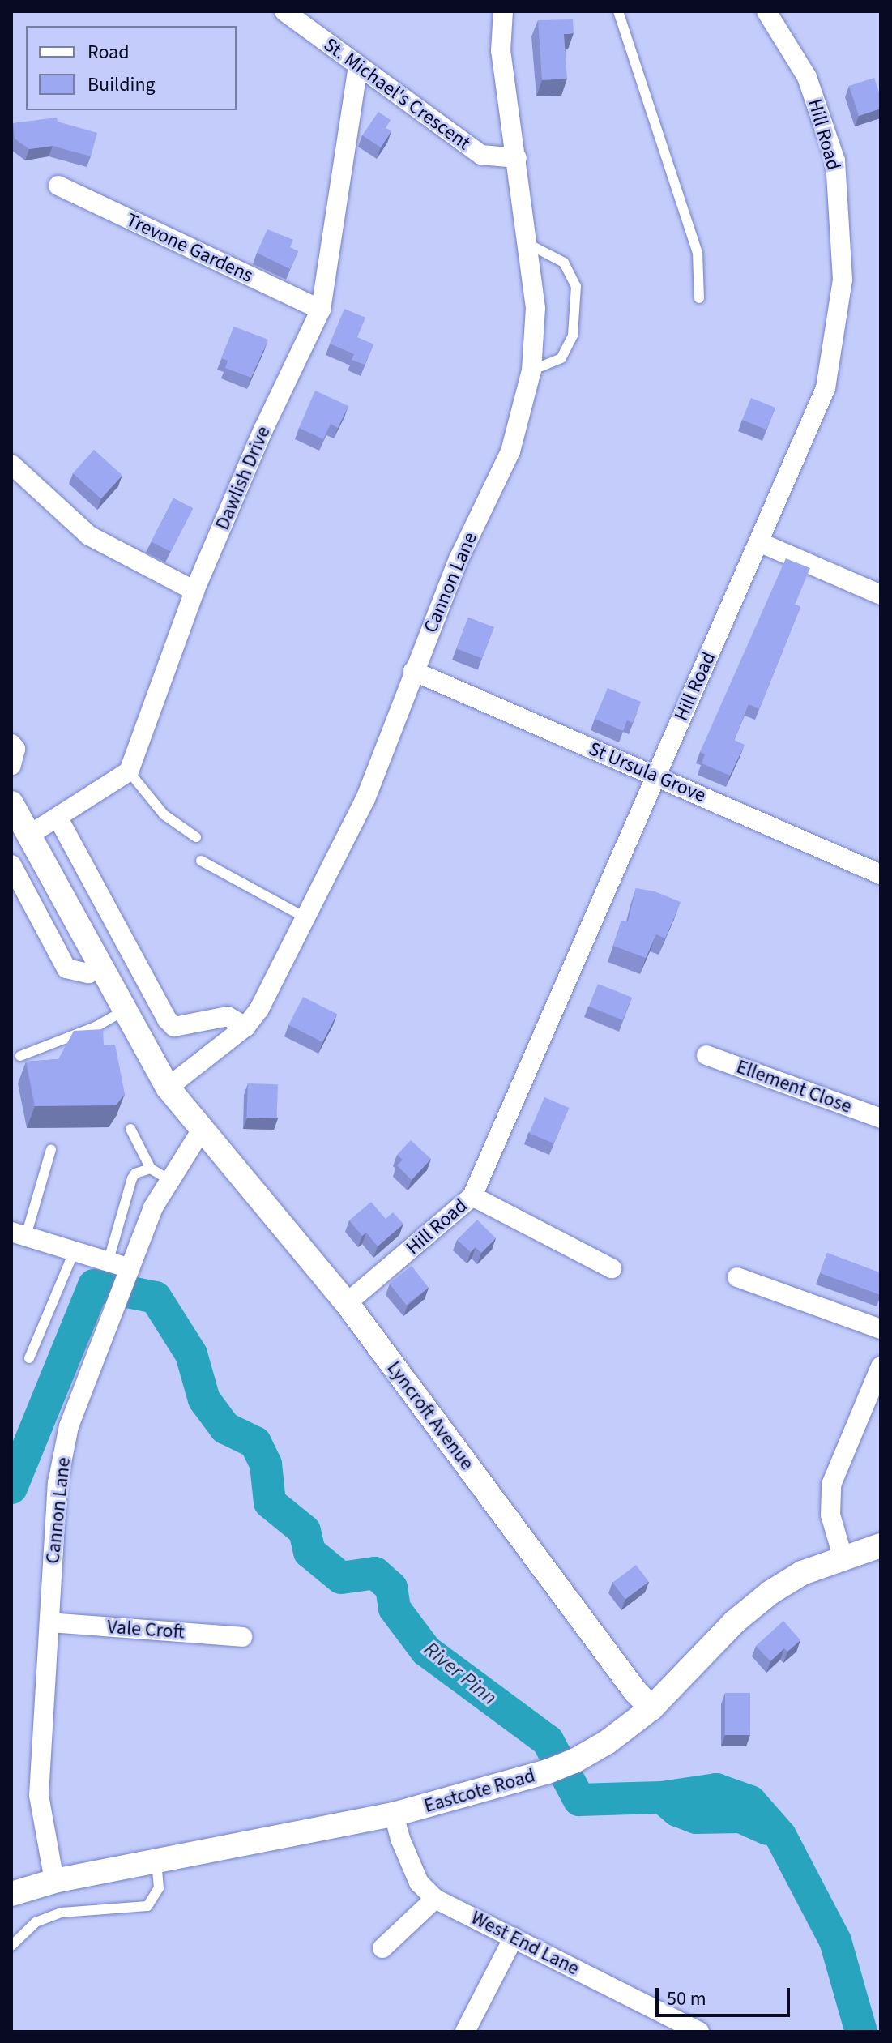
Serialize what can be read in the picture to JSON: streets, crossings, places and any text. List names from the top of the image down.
{
  "streets": {
    "street": [
      "St. Michael's Crescent",
      "Hill Road",
      "Trevone Gardens",
      "Dawlish Drive",
      "Cannon Lane",
      "St Ursula Grove",
      "Ellement Close",
      "Lyncroft Avenue",
      "Vale Croft",
      "Eastcote Road",
      "West End Lane"
    ]
  },
  "crossings": [
    ["St. Michael's Crescent", "Dawlish Drive"],
    ["St. Michael's Crescent", "Cannon Lane"],
    ["Hill Road", "St Ursula Grove"],
    ["Hill Road", "Lyncroft Avenue"],
    ["Trevone Gardens", "Dawlish Drive"],
    ["Cannon Lane", "St Ursula Grove"],
    ["Cannon Lane", "Lyncroft Avenue"],
    ["Cannon Lane", "Vale Croft"],
    ["Cannon Lane", "Eastcote Road"],
    ["Lyncroft Avenue", "Eastcote Road"],
    ["Eastcote Road", "West End Lane"]
  ],
  "water": ["River Pinn"],
  "legend": ["Road", "Building"],
  "scale_bar": "50 m"
}
